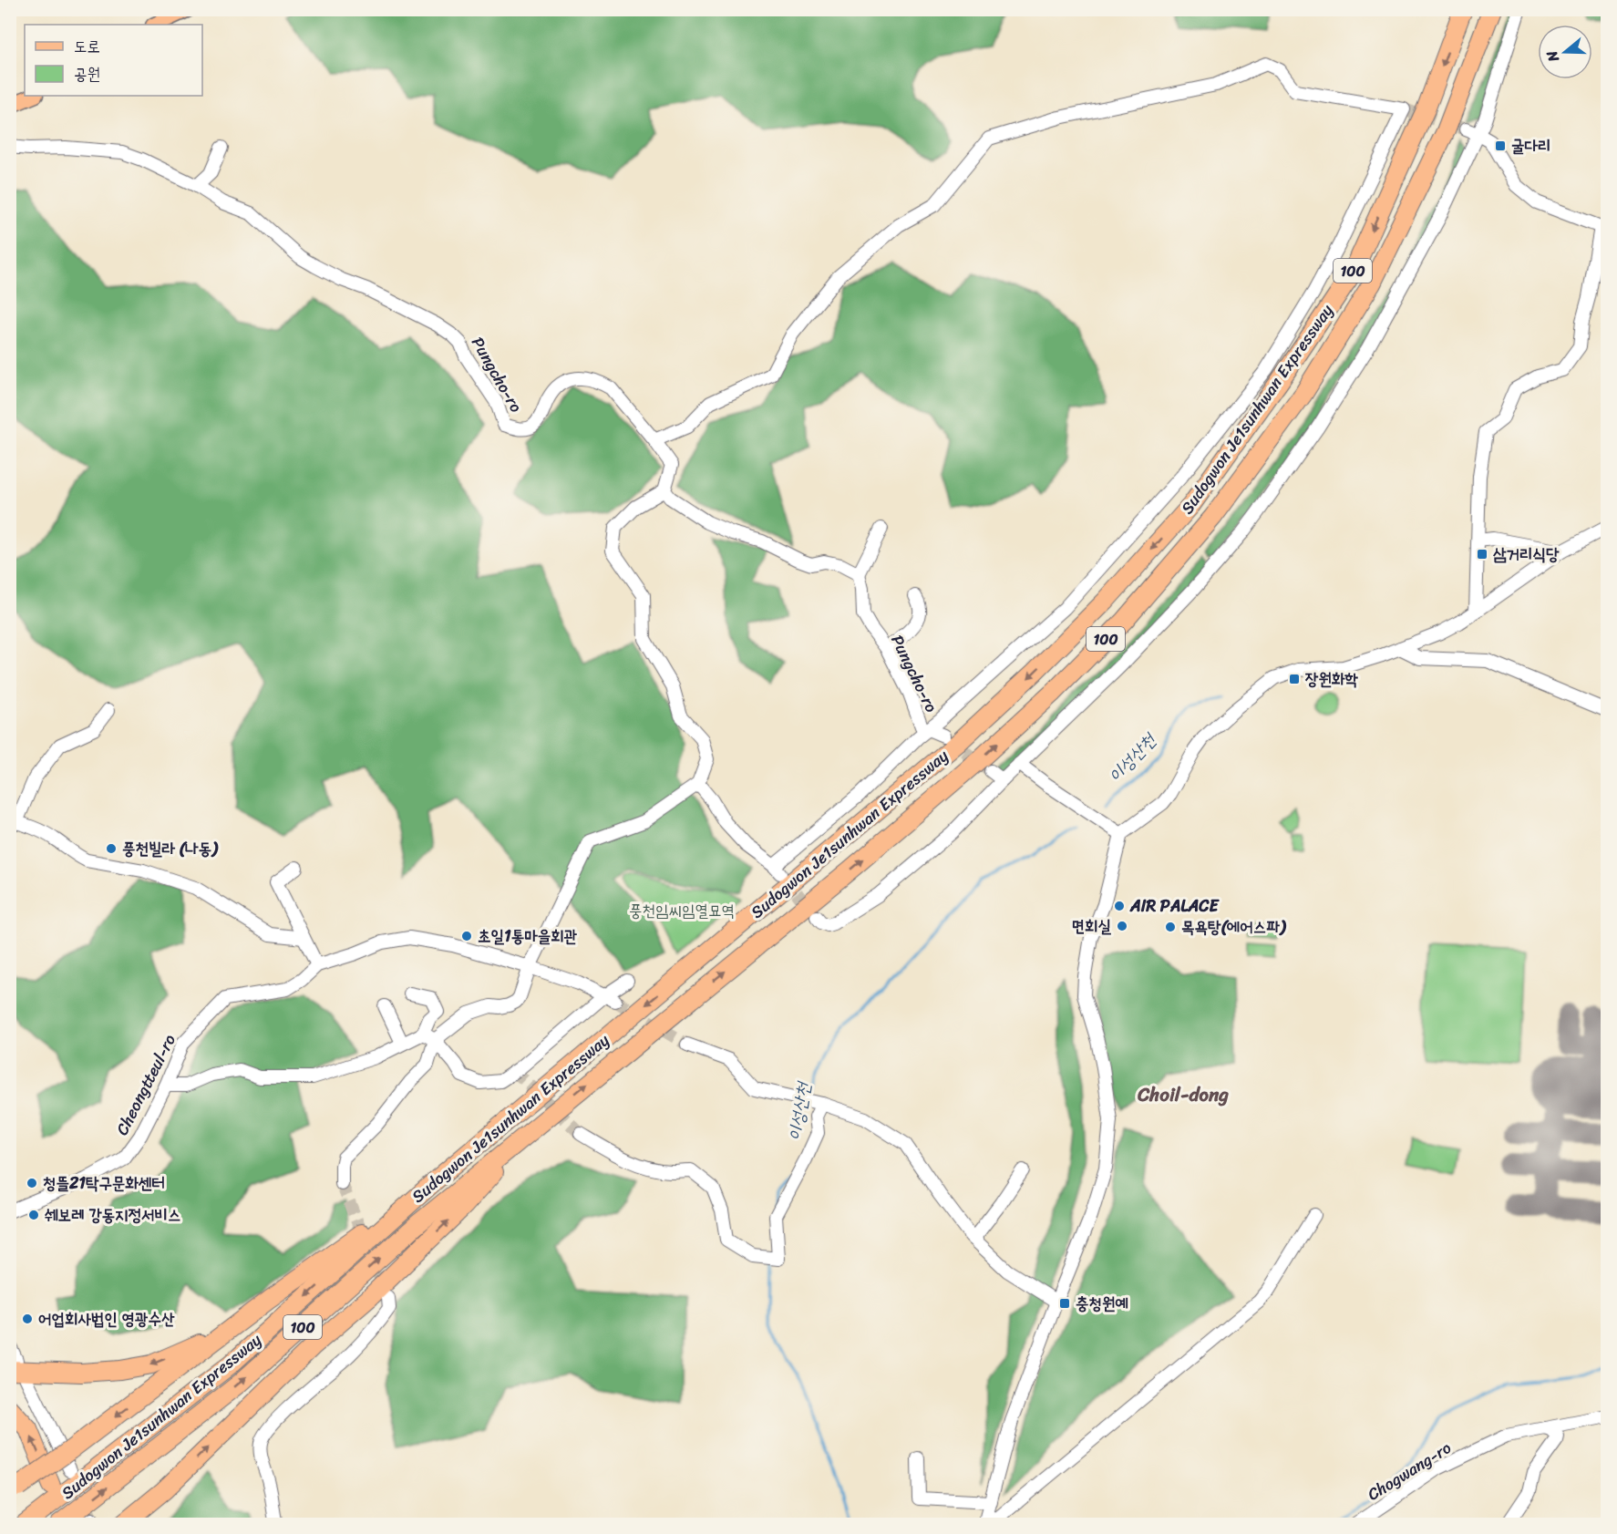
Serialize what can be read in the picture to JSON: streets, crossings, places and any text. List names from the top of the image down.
{
  "streets": {
    "highway": ["100", "Sudogwon Je1sunhwan Expressway"],
    "street": ["Pungcho-ro", "Cheongtteul-ro", "Chogwang-ro"]
  },
  "districts": ["Choil-dong"],
  "water": ["이성산천"],
  "parks": ["풍천임씨임열묘역"],
  "places": {
    "transit": [
      "굴다리",
      "삼거리식당",
      "장원화학",
      "충청원예"
    ],
    "other": [
      "풍천빌라 (나동)",
      "AIR PALACE",
      "면회실",
      "목욕탕(에어스파)",
      "초일1통마을회관",
      "청뜰21탁구문화센터",
      "쉐보레 강동지정서비스",
      "어업회사법인 영광수산"
    ]
  },
  "legend": ["도로", "공원"],
  "north": "left"
}
